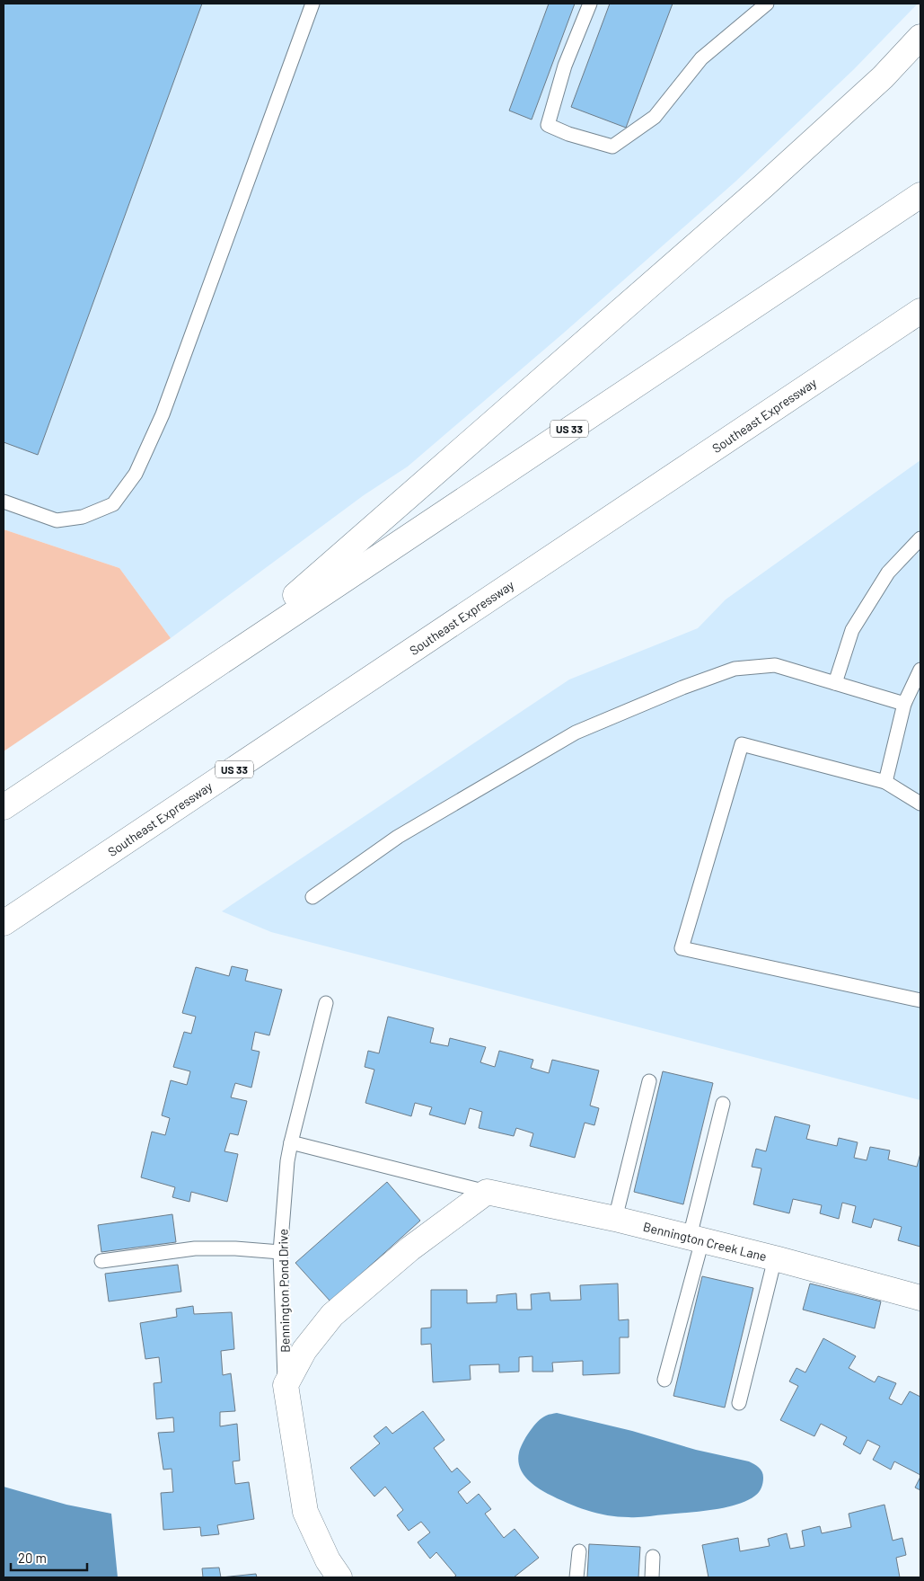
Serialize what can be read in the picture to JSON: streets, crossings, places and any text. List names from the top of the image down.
{
  "streets": {
    "main road": [
      "Southeast Expressway",
      "US 33",
      "Bennington Creek Lane",
      "Bennington Pond Drive"
    ]
  },
  "crossings": [
    ["Bennington Creek Lane", "Bennington Pond Drive"]
  ],
  "scale_bar": "20 m"
}
